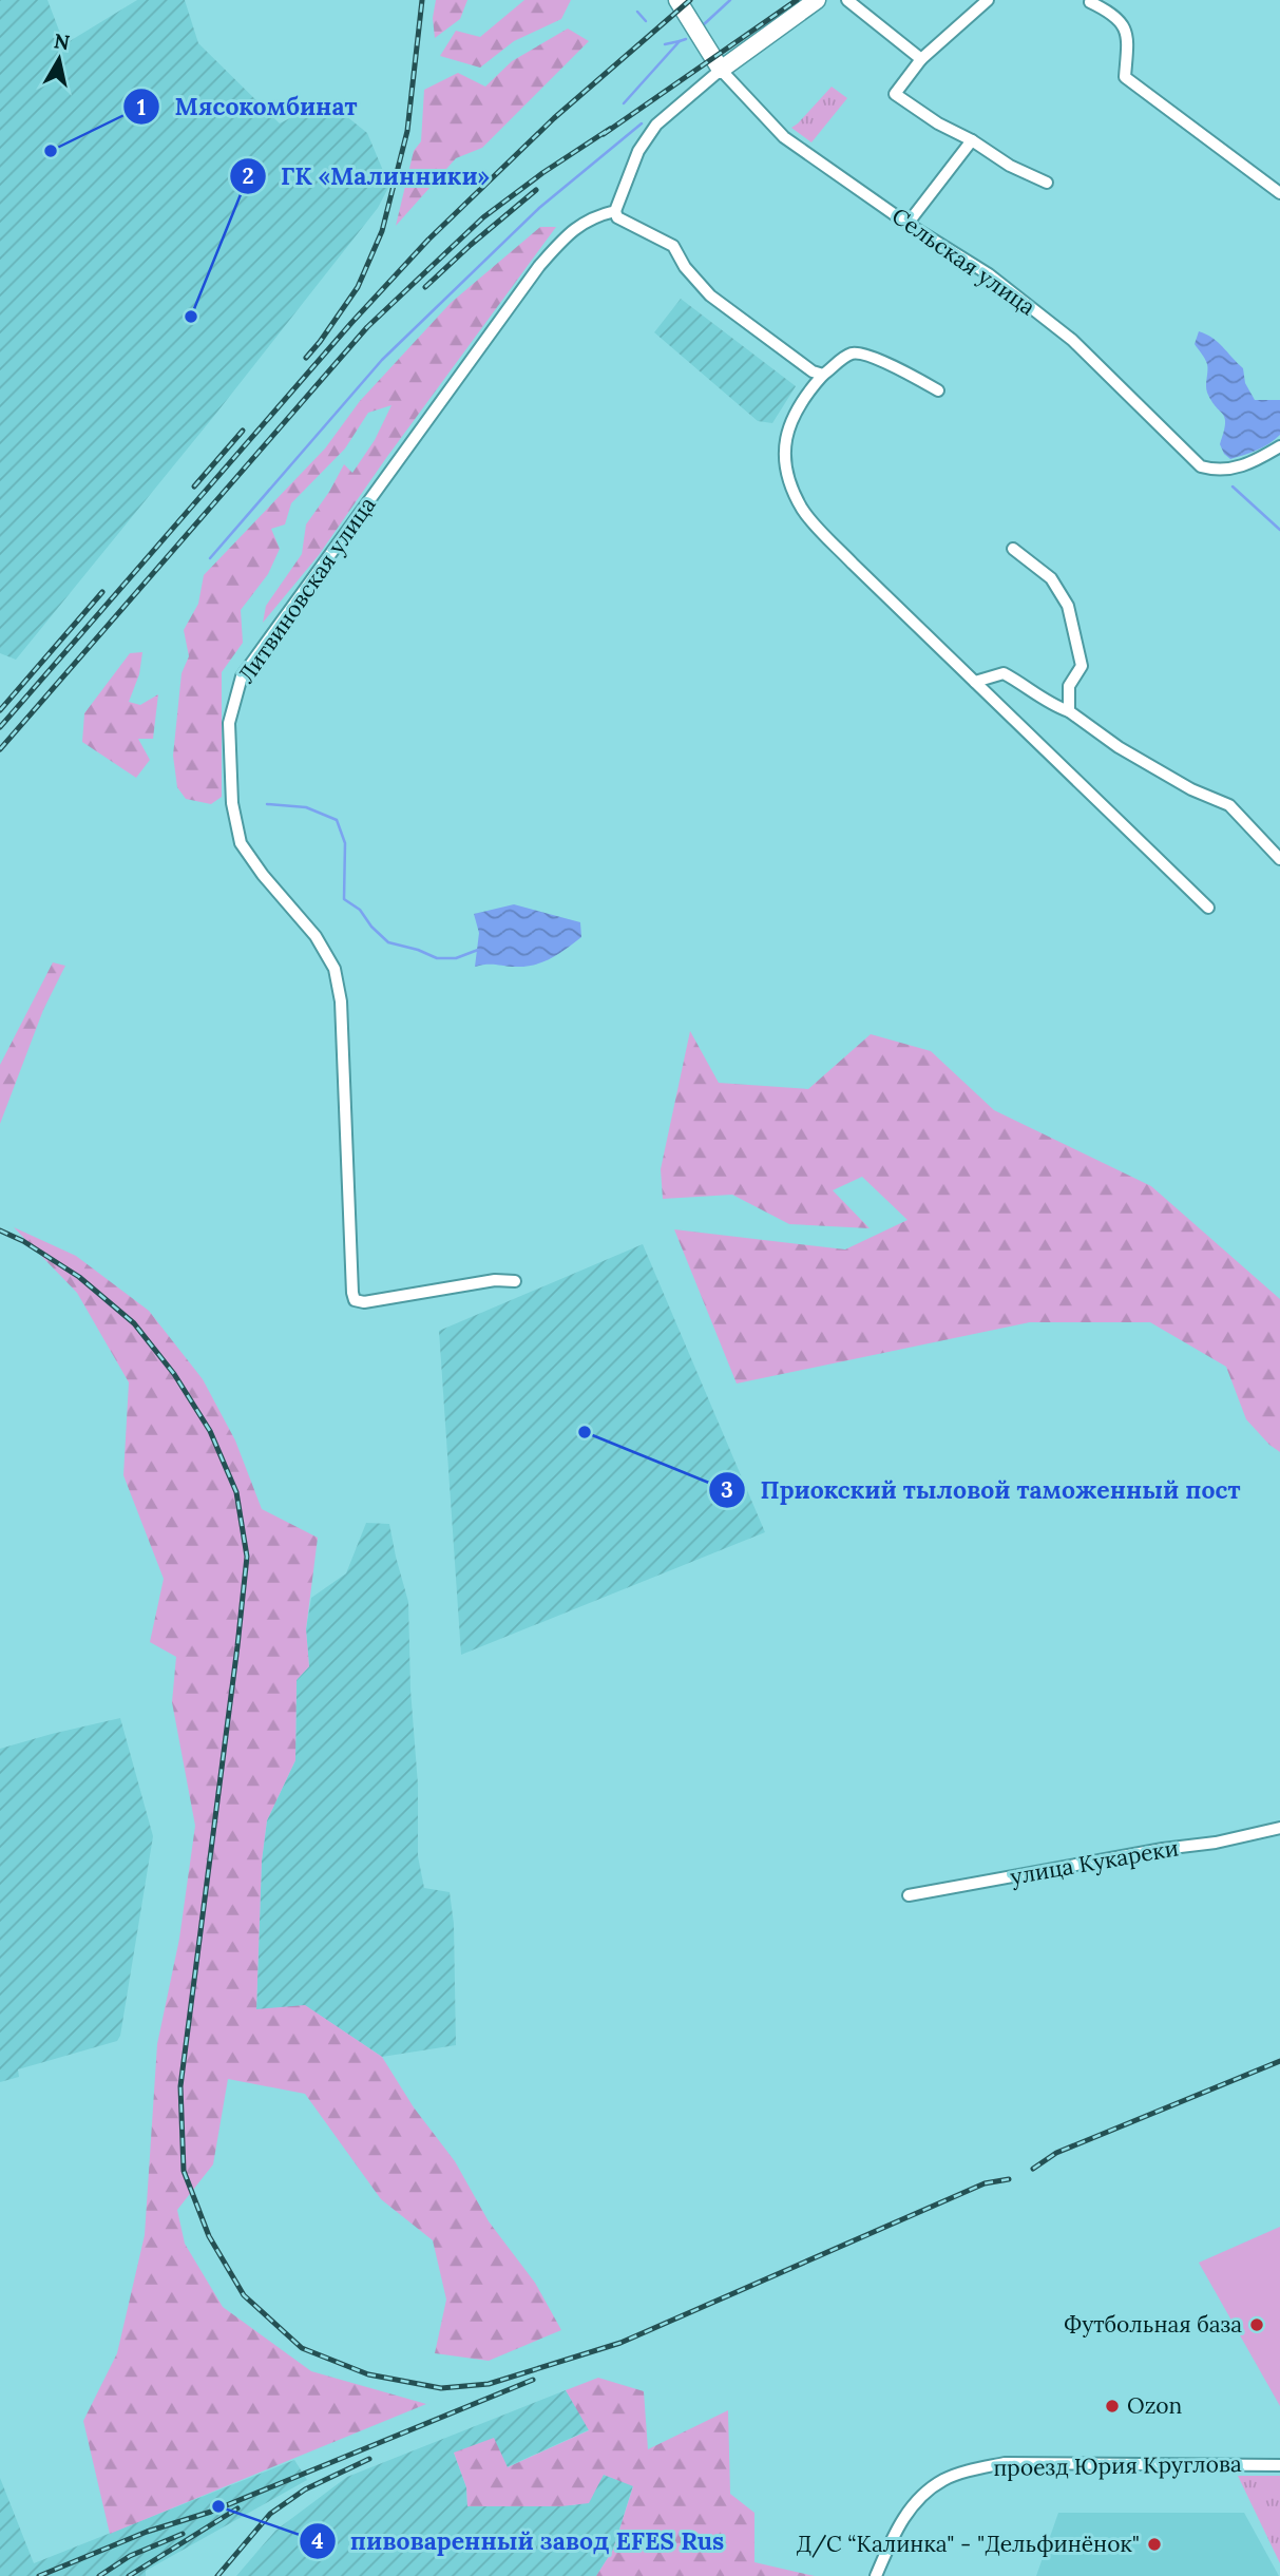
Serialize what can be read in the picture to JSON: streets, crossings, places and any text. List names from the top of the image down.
{
  "streets": {
    "street": [
      "Сельская улица",
      "Литвиновская улица",
      "улица Кукареки",
      "проезд Юрия Круглова"
    ]
  },
  "places": [
    "Мясокомбинат",
    "ГК «Малинники»",
    "Приокский тыловой таможенный пост",
    "Футбольная база",
    "Ozon",
    "пивоваренный завод EFES Rus",
    "Д/С “Калинка\" - \"Дельфинёнок\""
  ],
  "north": "top"
}
